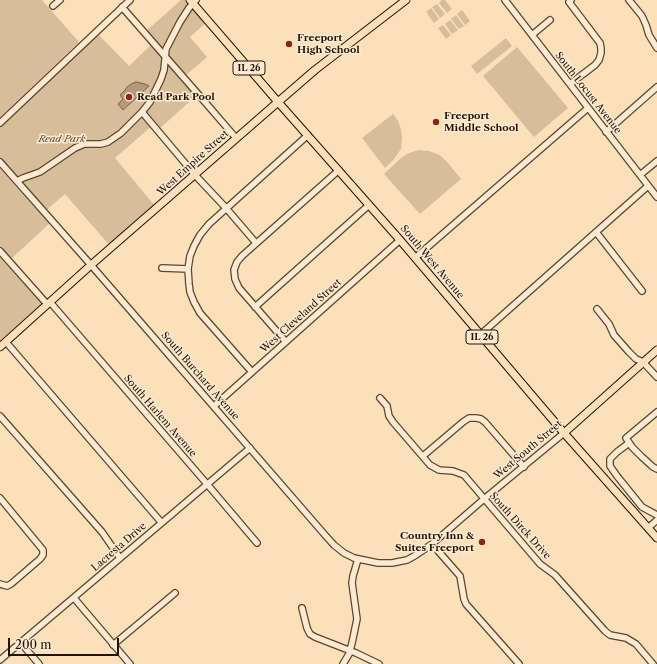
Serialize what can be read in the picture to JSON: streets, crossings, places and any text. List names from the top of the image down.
{
  "streets": {
    "main road": [
      "IL 26",
      "West Empire Street",
      "South West Avenue",
      "West South Street"
    ],
    "street": [
      "South Locust Avenue",
      "West Cleveland Street",
      "South Burchard Avenue",
      "South Harlem Avenue",
      "South Dirck Drive",
      "Lacresta Drive"
    ]
  },
  "crossings": [
    ["West Empire Street", "South West Avenue"],
    ["West Empire Street", "South Burchard Avenue"],
    ["West Empire Street", "South Harlem Avenue"],
    ["South West Avenue", "West Cleveland Street"],
    ["South West Avenue", "West South Street"],
    ["West Cleveland Street", "South Burchard Avenue"],
    ["South Burchard Avenue", "West South Street"],
    ["South Burchard Avenue", "Lacresta Drive"],
    ["South Harlem Avenue", "Lacresta Drive"],
    ["West South Street", "South Dirck Drive"]
  ],
  "parks": ["Read Park"],
  "places": [
    "Freeport High School",
    "Read Park Pool",
    "Freeport Middle School",
    "Country Inn & Suites Freeport"
  ],
  "scale_bar": "200 m"
}
